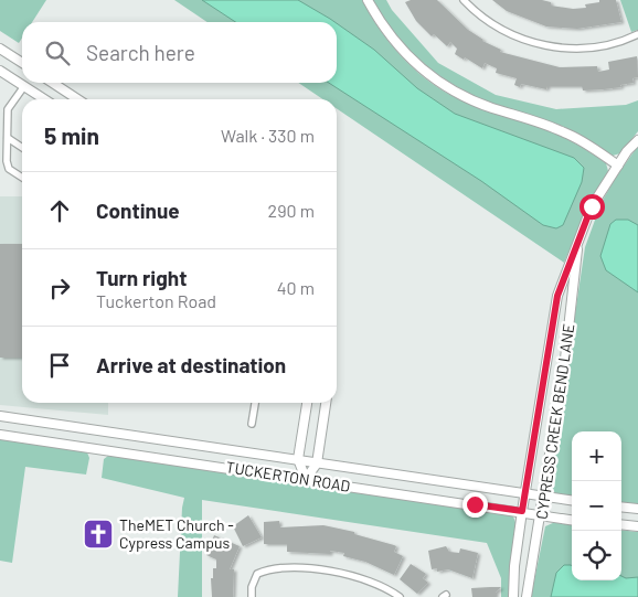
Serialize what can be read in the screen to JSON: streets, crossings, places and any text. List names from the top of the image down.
{
  "streets": {
    "street": ["CYPRESS CREEK BEND LANE", "TUCKERTON ROAD"]
  },
  "crossings": [
    ["CYPRESS CREEK BEND LANE", "TUCKERTON ROAD"]
  ],
  "places": {
    "church": ["TheMET Church - Cypress Campus"]
  },
  "page": {
    "search": "Search here",
    "heading": ["5 min", "Walk · 330 m"],
    "list": [
      ["Continue", "290 m"],
      ["Turn right", "Tuckerton Road", "40 m"],
      "Arrive at destination"
    ],
    "map_buttons": ["+", "−"]
  }
}
